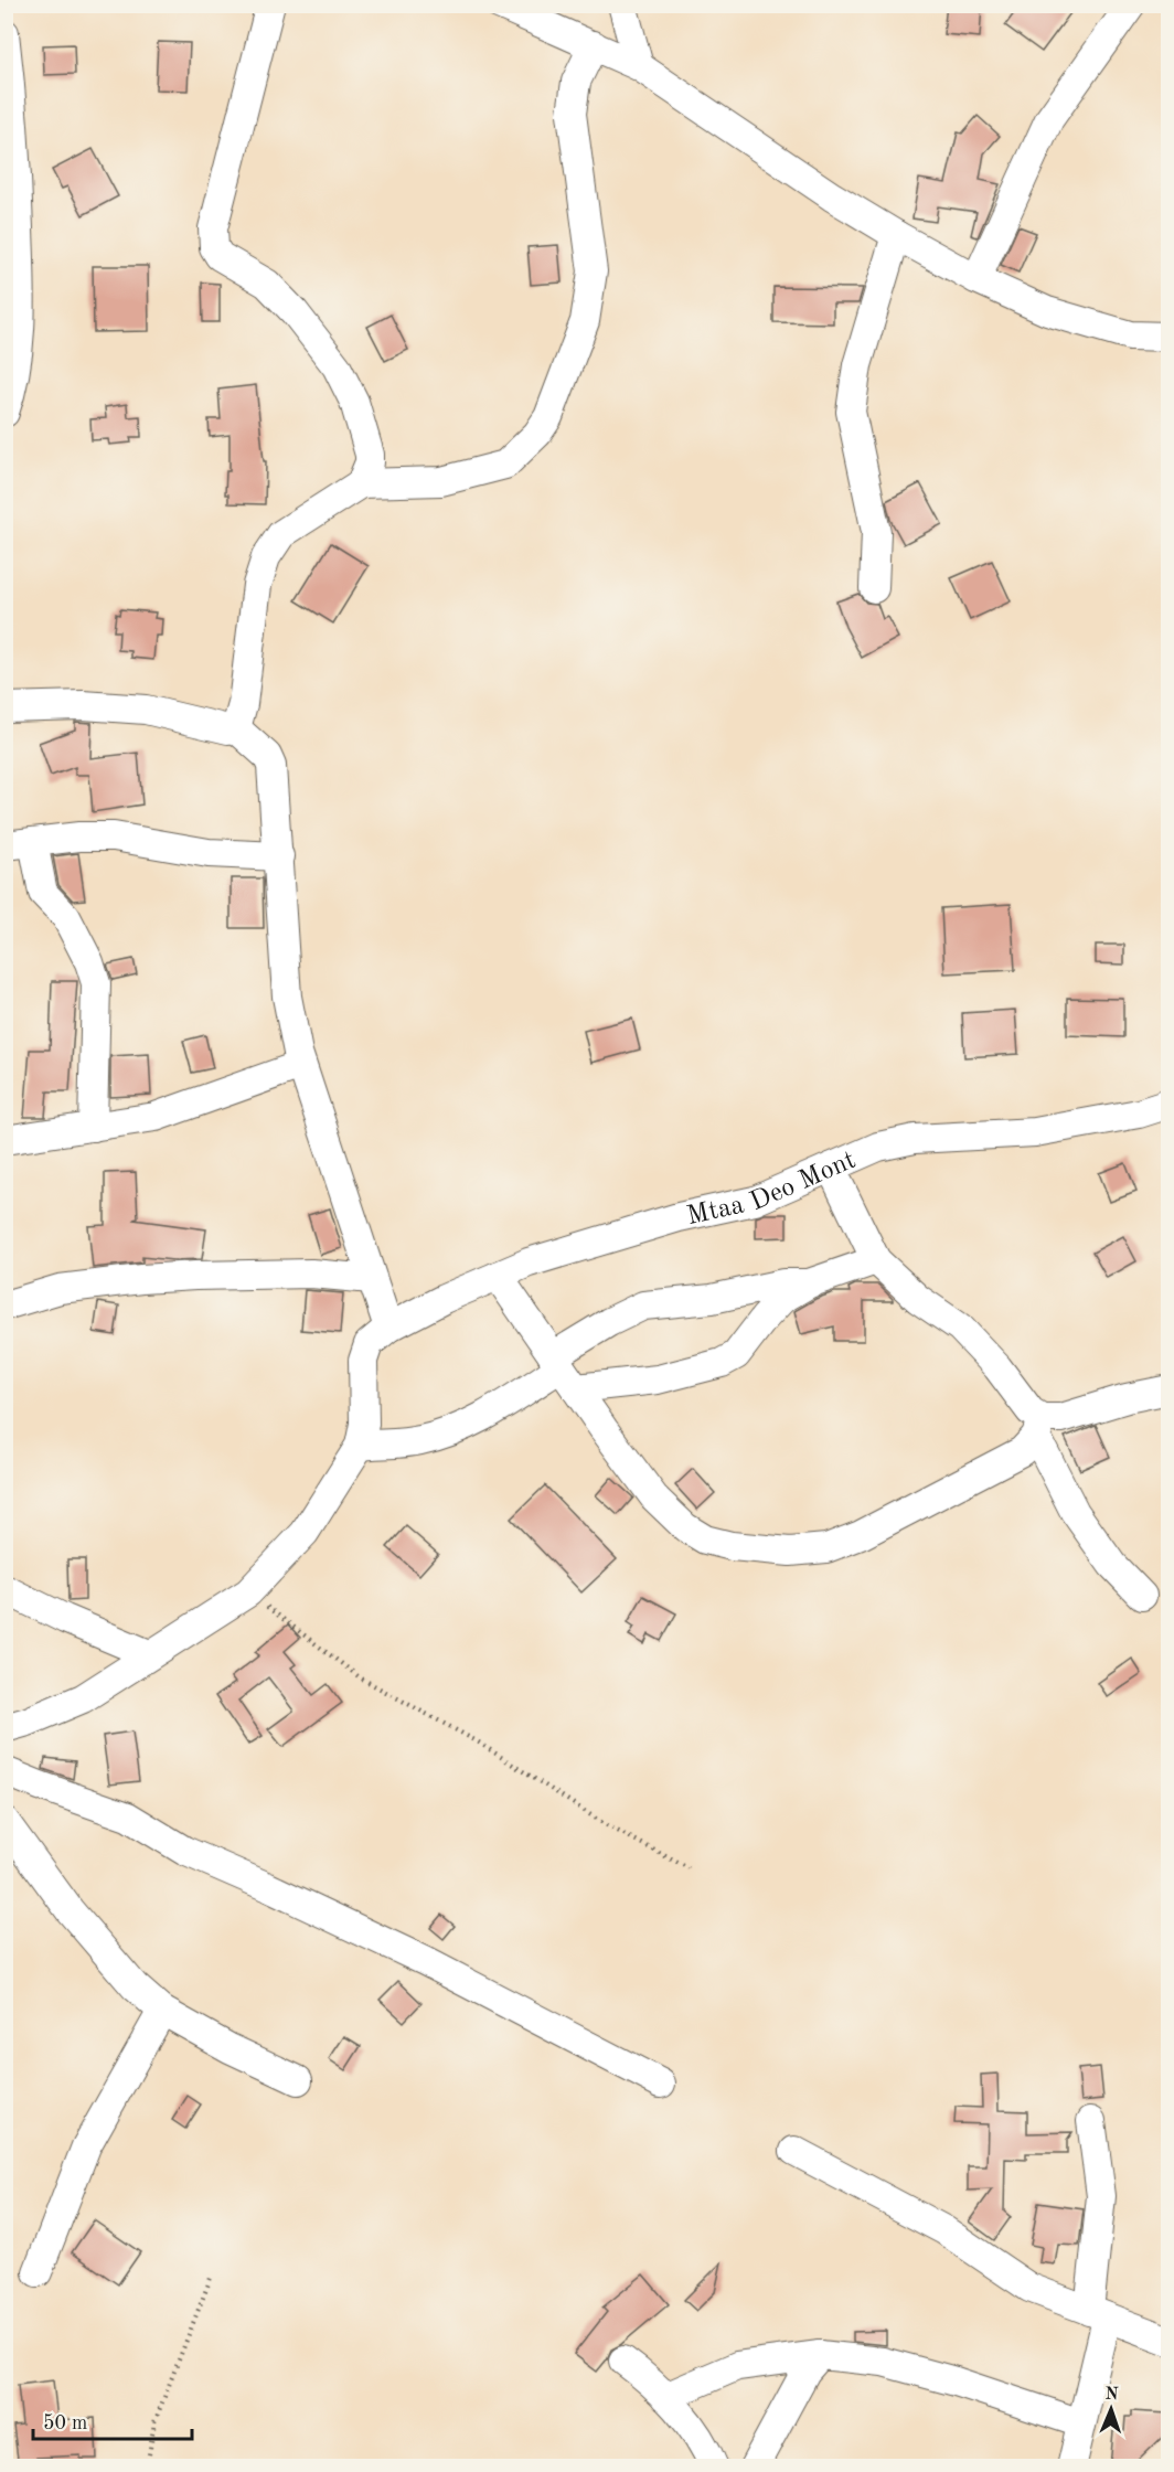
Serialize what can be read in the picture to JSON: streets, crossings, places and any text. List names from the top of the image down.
{
  "streets": {
    "street": ["Mtaa Deo Mont"]
  },
  "scale_bar": "50 m",
  "north": "top"
}
